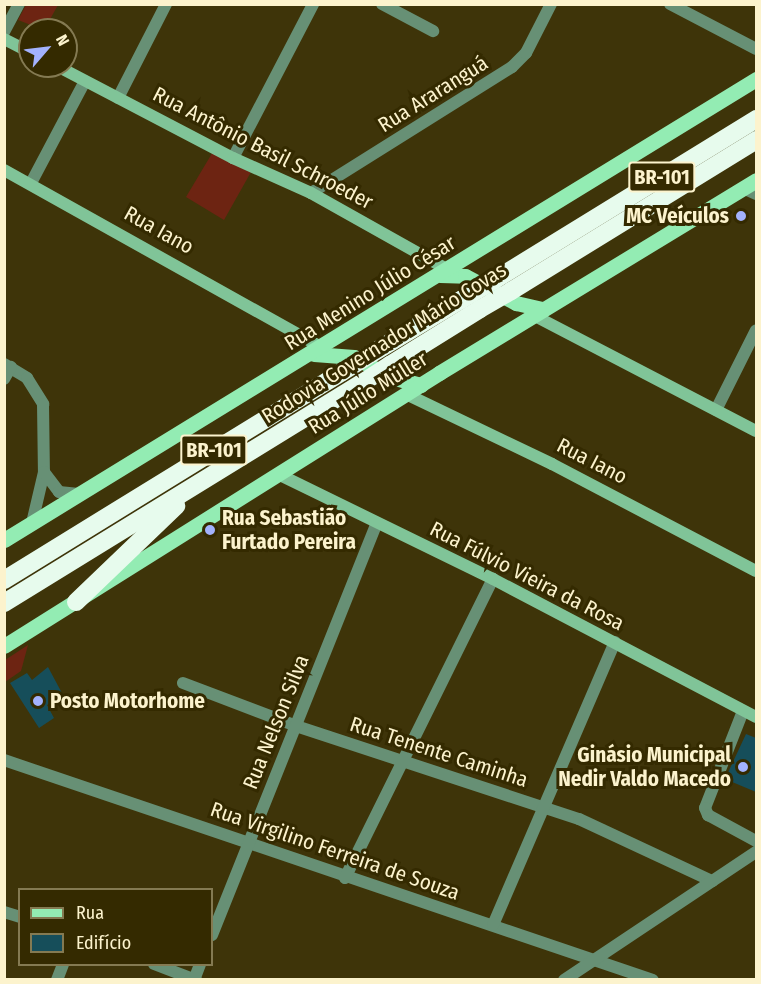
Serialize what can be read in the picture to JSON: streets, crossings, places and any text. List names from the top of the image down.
{
  "streets": {
    "highway": ["BR-101", "Rodovia Governador Mário Covas"],
    "main road": [
      "Rua Antônio Basil Schroeder",
      "Rua Iano",
      "Rua Menino Júlio César",
      "Rua Júlio Müller"
    ],
    "street": [
      "Rua Araranguá",
      "Rua Fúlvio Vieira da Rosa",
      "Rua Nelson Silva",
      "Rua Tenente Caminha",
      "Rua Virgilino Ferreira de Souza"
    ]
  },
  "crossings": [
    ["Rua Araranguá", "Rua Antônio Basil Schroeder"],
    ["Rua Antônio Basil Schroeder", "Rua Menino Júlio César"],
    ["Rua Antônio Basil Schroeder", "Rodovia Governador Mário Covas"],
    ["Rua Antônio Basil Schroeder", "Rua Júlio Müller"],
    ["Rua Iano", "Rua Menino Júlio César"],
    ["Rua Iano", "Rodovia Governador Mário Covas"],
    ["Rua Iano", "Rua Júlio Müller"],
    ["Rua Júlio Müller", "Rua Fúlvio Vieira da Rosa"],
    ["Rua Fúlvio Vieira da Rosa", "Rua Nelson Silva"],
    ["Rua Nelson Silva", "Rua Tenente Caminha"],
    ["Rua Nelson Silva", "Rua Virgilino Ferreira de Souza"]
  ],
  "places": [
    "MC Veículos",
    "Rua Sebastião Furtado Pereira",
    "Posto Motorhome",
    "Ginásio Municipal Nedir Valdo Macedo"
  ],
  "legend": ["Rua", "Edifício"],
  "north": "top right"
}
